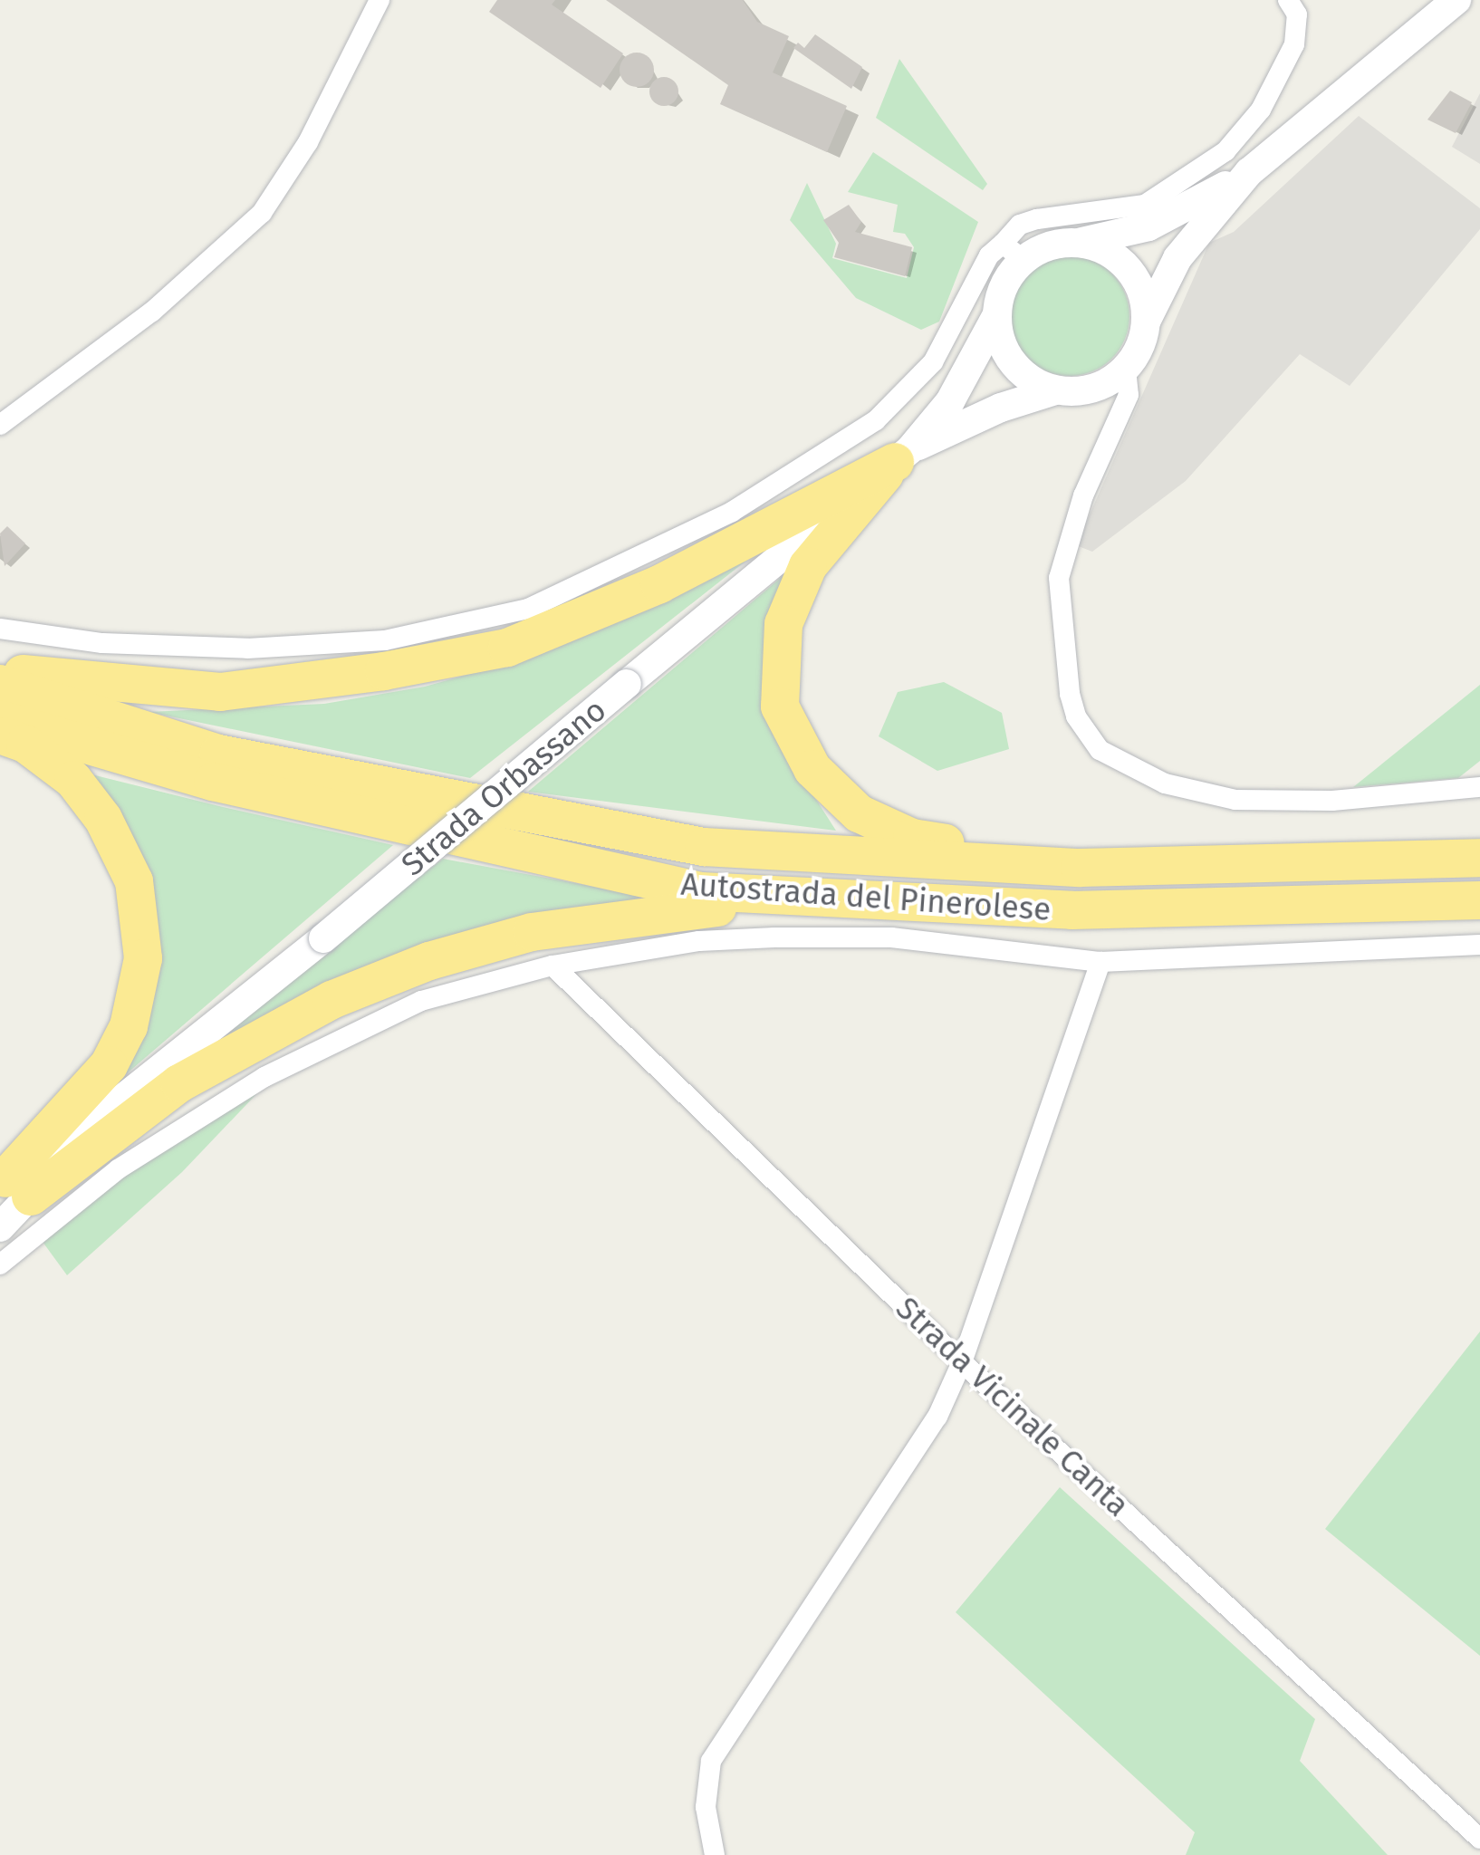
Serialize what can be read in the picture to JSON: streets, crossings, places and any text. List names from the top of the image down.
{
  "streets": {
    "highway": ["Autostrada del Pinerolese"],
    "main road": ["Strada Orbassano"],
    "street": ["Strada Vicinale Canta"]
  }
}
